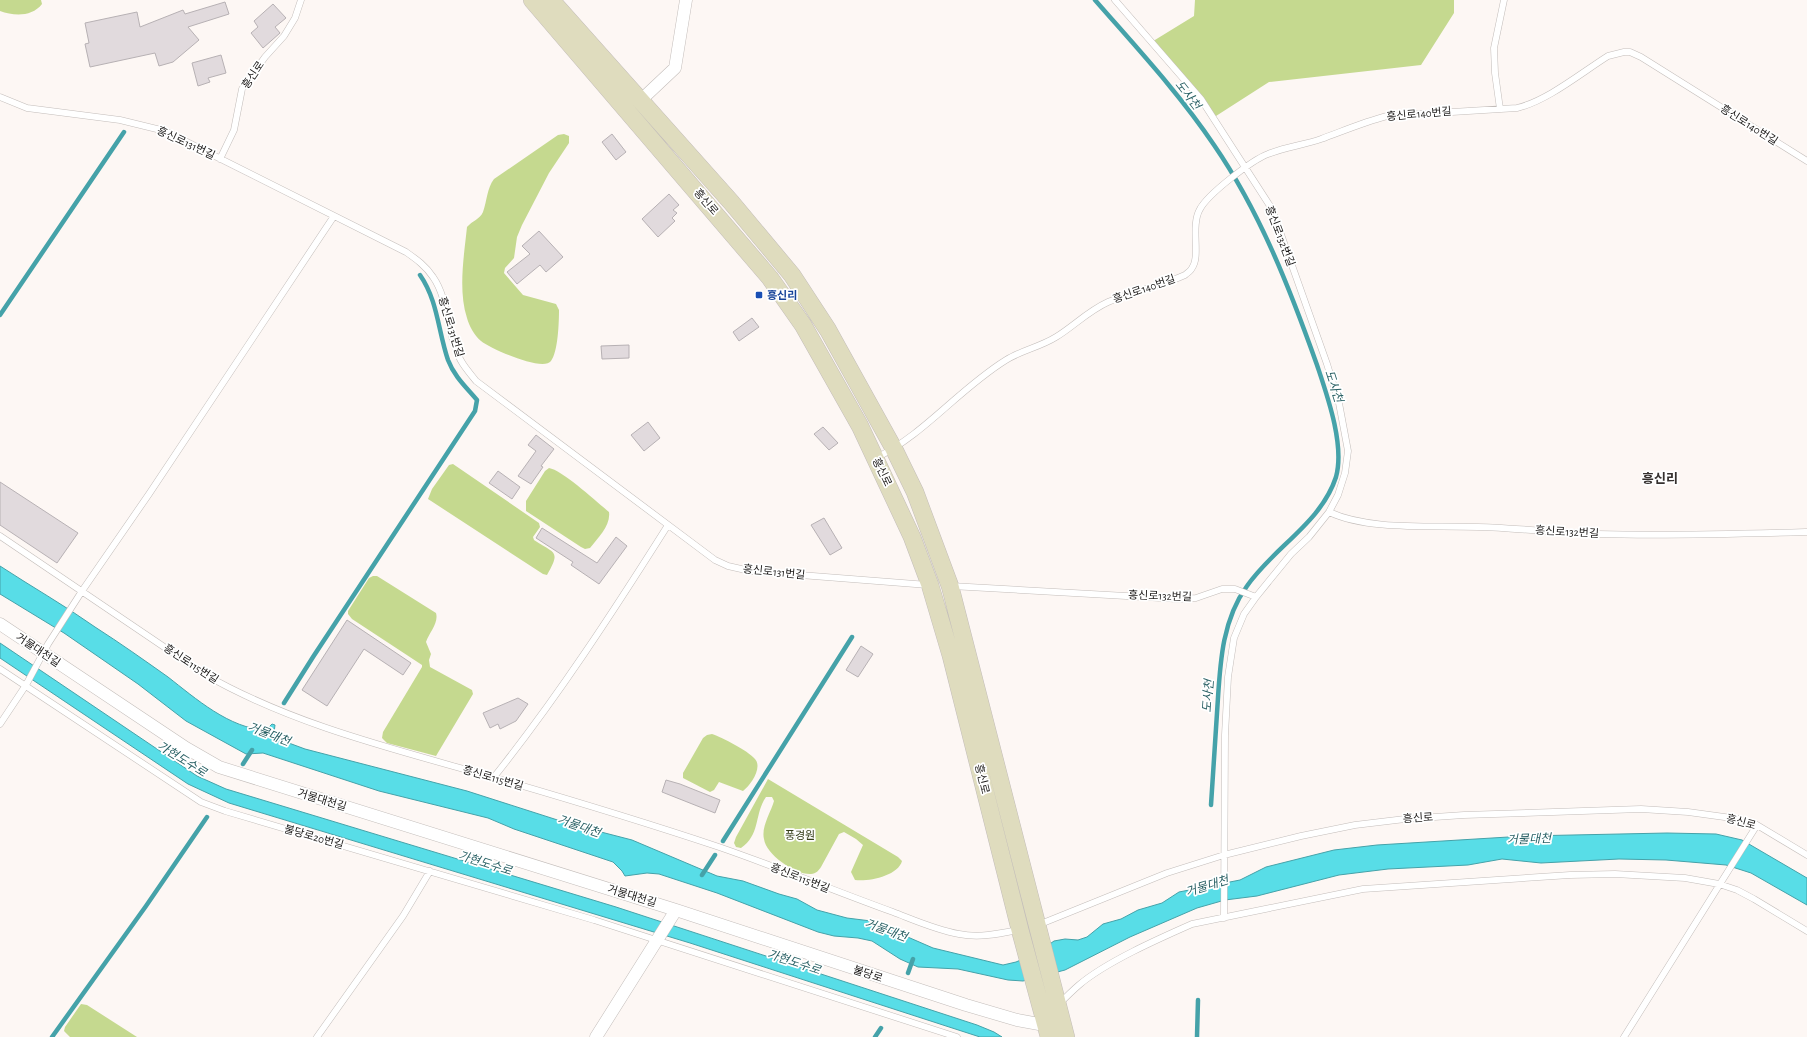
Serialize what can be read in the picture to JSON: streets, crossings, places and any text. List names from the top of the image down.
{
  "streets": {
    "main road": ["흥신로"],
    "street": ["거물대천길", "불당로"],
    "lane": [
      "흥신로140번길",
      "흥신로131번길",
      "흥신로132번길",
      "흥신로115번길",
      "불당로20번길"
    ]
  },
  "crossings": [
    ["흥신로", "흥신로140번길"],
    ["흥신로", "흥신로131번길"],
    ["흥신로", "흥신로132번길"],
    ["흥신로", "흥신로115번길"],
    ["흥신로", "불당로"],
    ["흥신로140번길", "흥신로132번길"],
    ["거물대천길", "불당로"]
  ],
  "districts": ["흥신리"],
  "water": ["도사천", "거물대천", "가현도수로"],
  "parks": ["풍경원"],
  "places": {
    "transit": ["흥신리"]
  }
}
